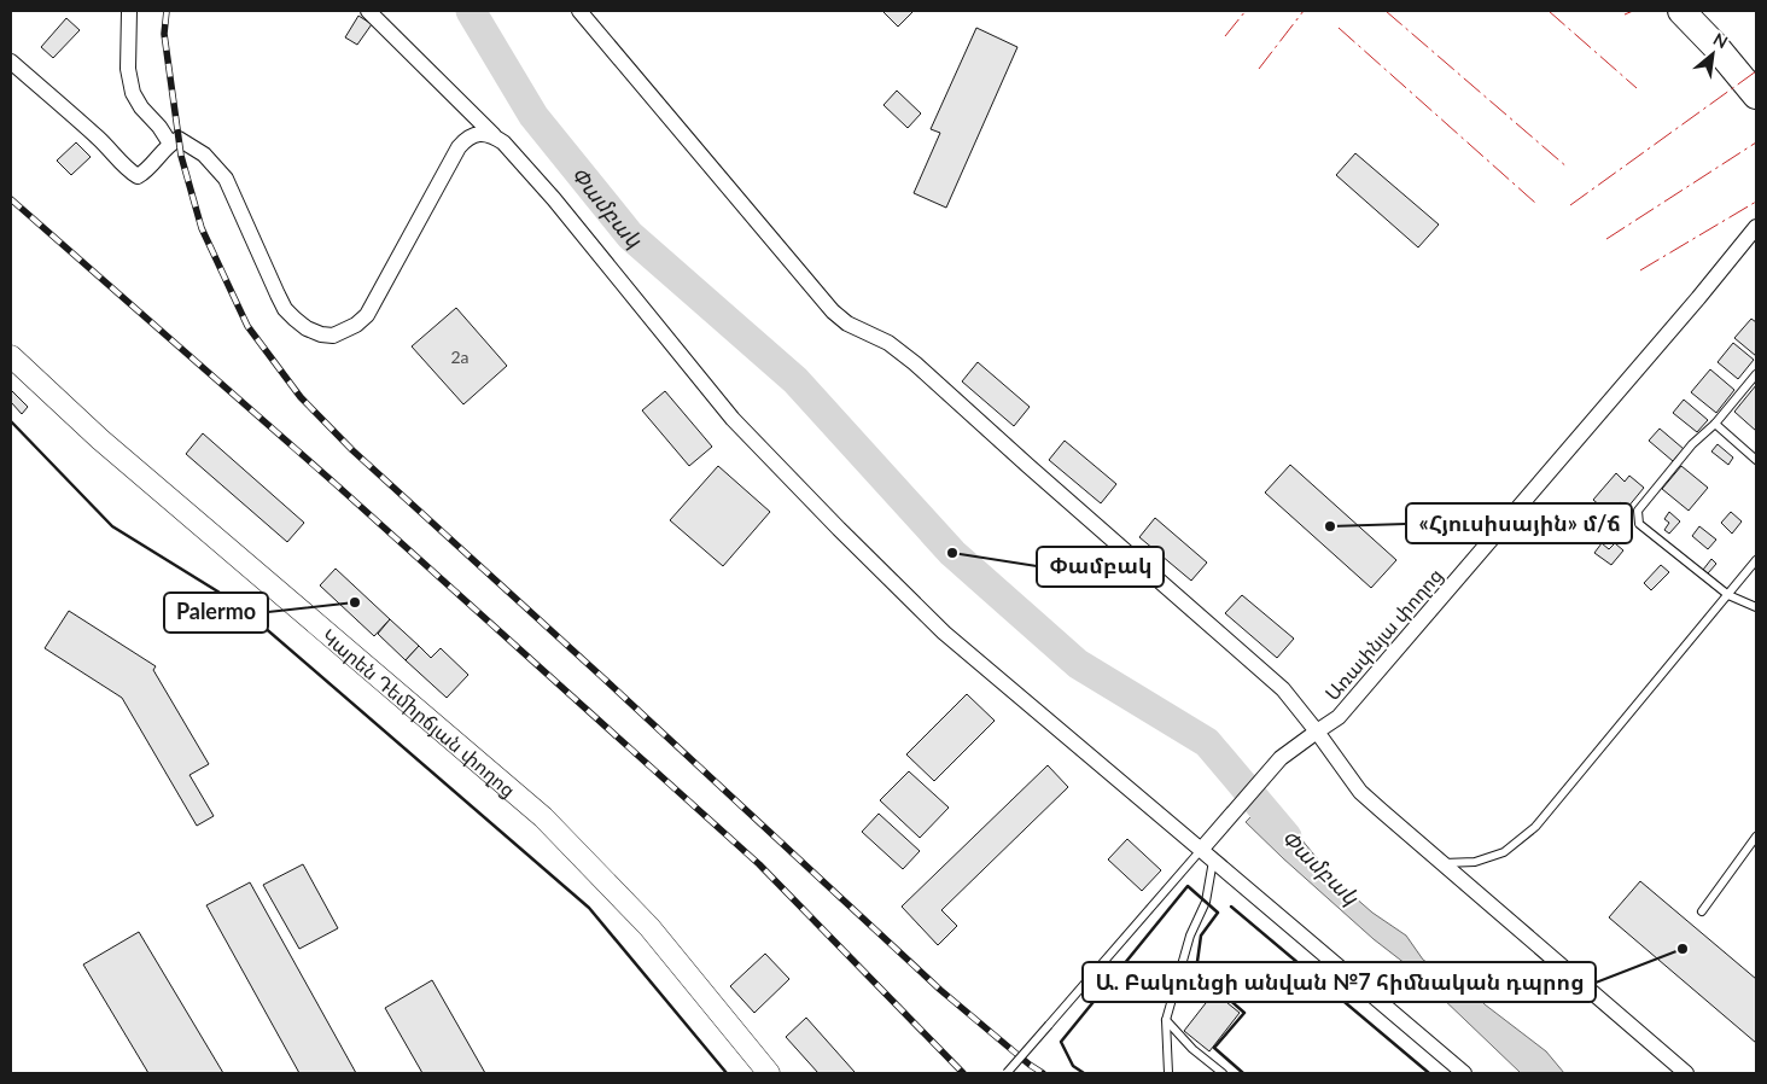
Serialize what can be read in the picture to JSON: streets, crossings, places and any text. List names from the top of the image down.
{
  "streets": {
    "main road": ["Կարեն Դեմիրճյան փողոց"],
    "street": ["Առափնյա փողոց"]
  },
  "water": ["Փամբակ"],
  "places": [
    "«Հյուսիսային» մ/ճ",
    "Փամբակ",
    "Palermo",
    "Ա. Բակունցի անվան №7 հիմնական դպրոց"
  ],
  "house_numbers": ["2a"],
  "north": "top right"
}
